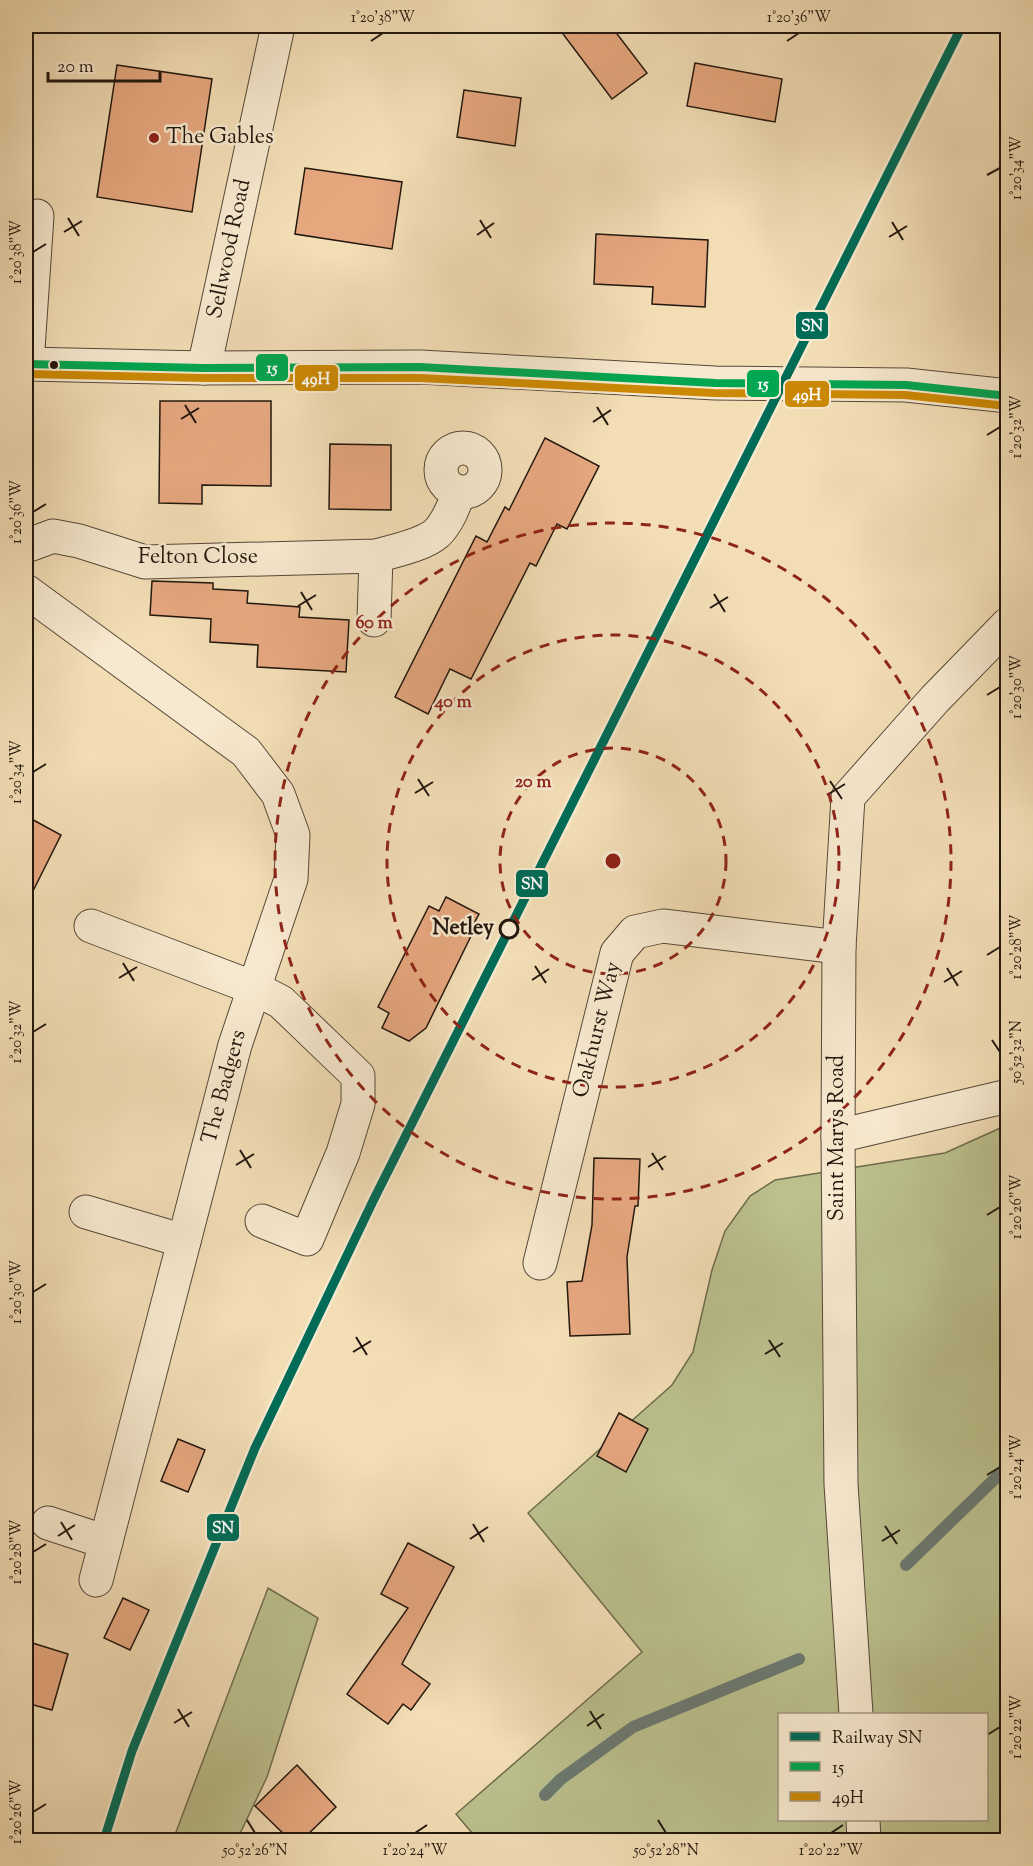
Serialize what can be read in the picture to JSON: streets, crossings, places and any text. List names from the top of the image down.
{
  "streets": {
    "street": [
      "Sellwood Road",
      "Felton Close",
      "Oakhurst Way",
      "The Badgers",
      "Saint Marys Road"
    ]
  },
  "crossings": [
    ["Oakhurst Way", "Saint Marys Road"]
  ],
  "places": ["The Gables", "Netley"],
  "lines": ["rail line SN", "transit line 15", "transit line 49H"],
  "legend": ["Railway SN", "15", "49H"],
  "scale_bar": "20 m",
  "coordinates": [
    "1°20'38\"W",
    "1°20'36\"W",
    "1°20'34\"W",
    "1°20'32\"W",
    "1°20'30\"W",
    "1°20'28\"W",
    "50°52'32\"N",
    "1°20'26\"W",
    "1°20'24\"W",
    "1°20'22\"W",
    "50°52'26\"N",
    "50°52'28\"N"
  ],
  "rings": ["60 m", "40 m", "20 m"]
}
